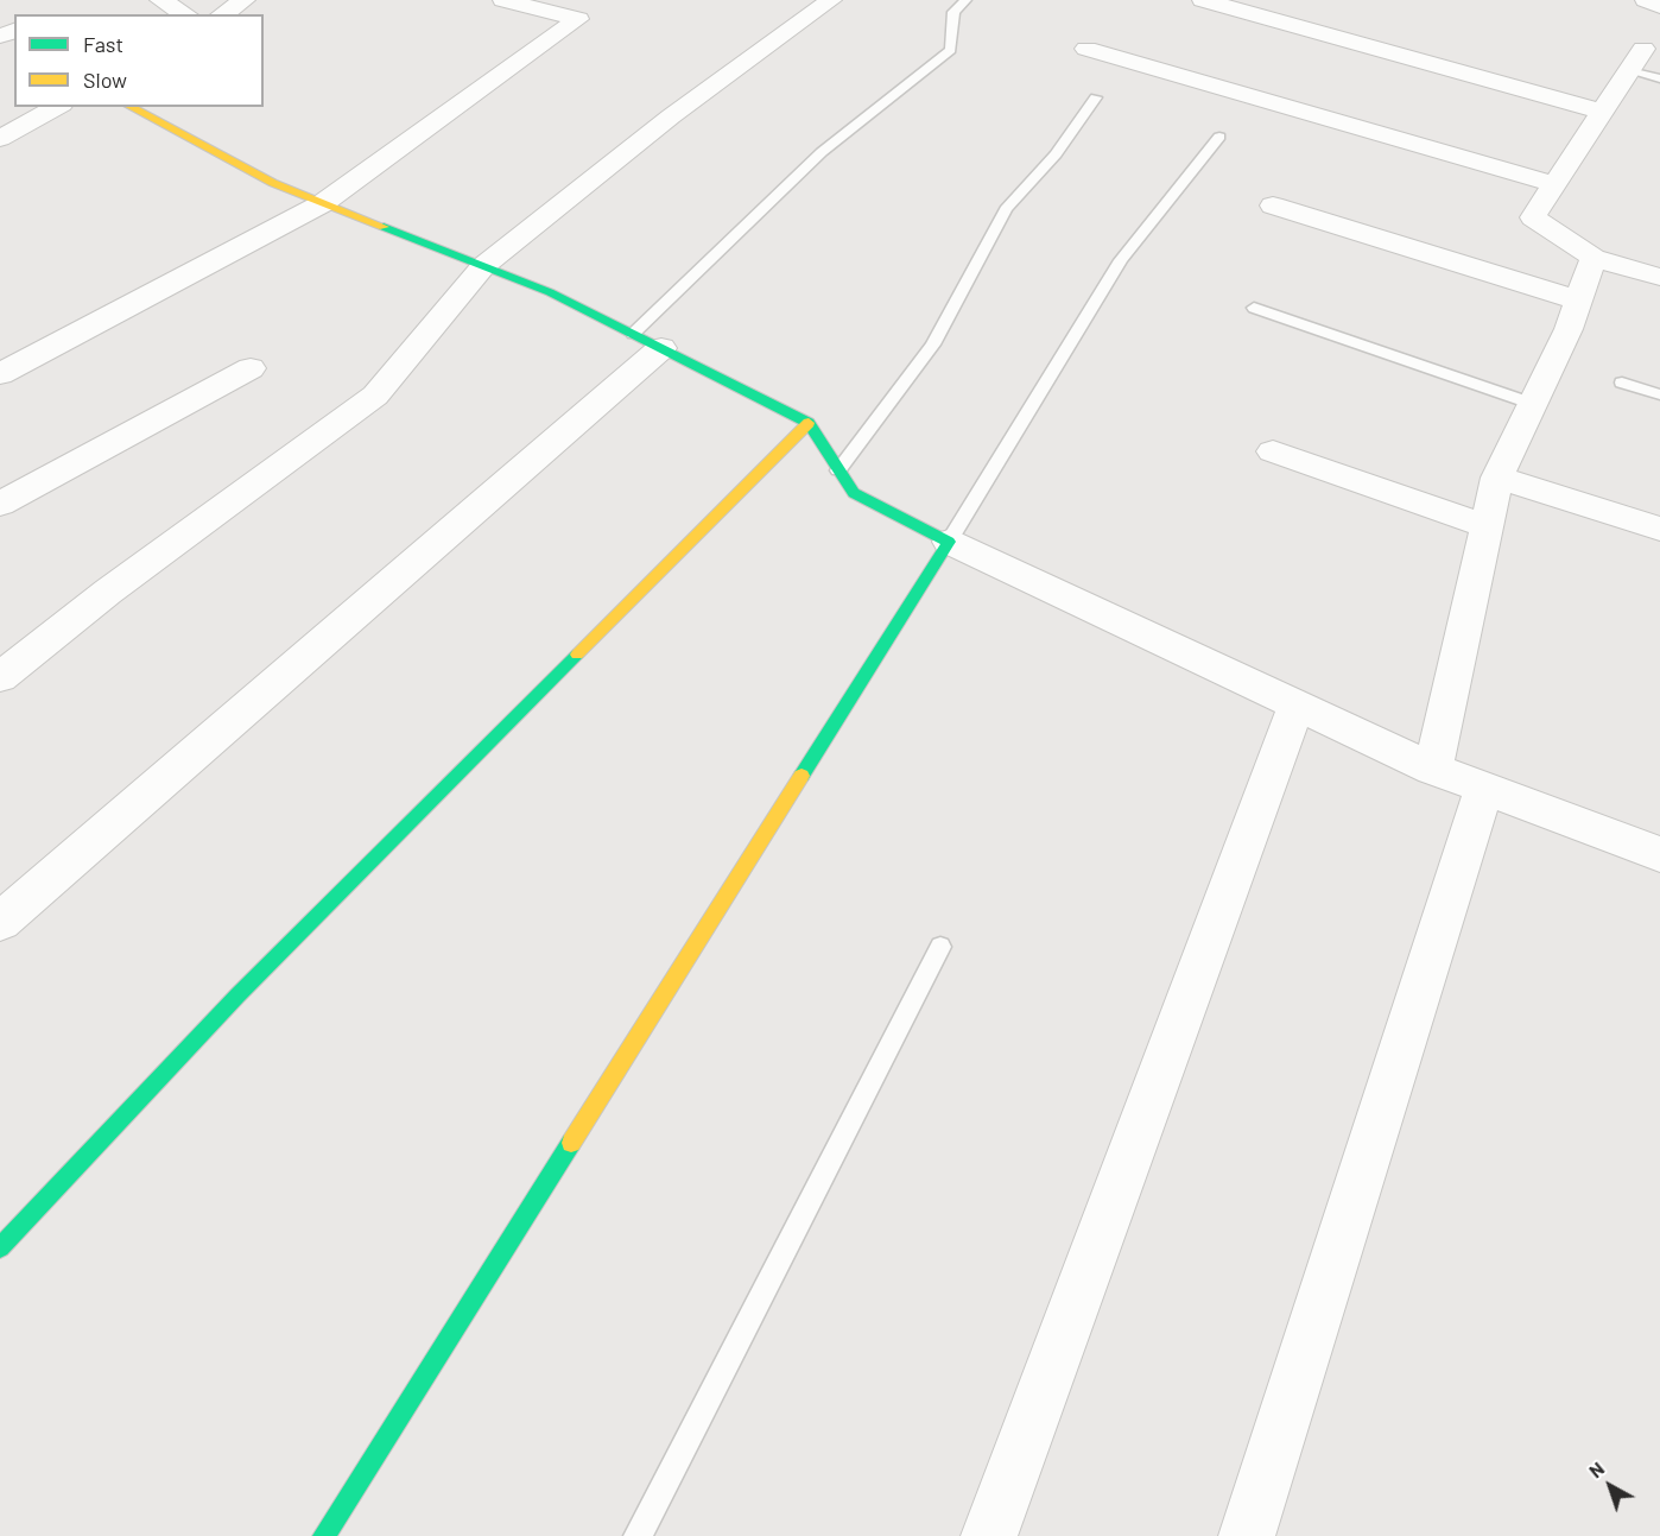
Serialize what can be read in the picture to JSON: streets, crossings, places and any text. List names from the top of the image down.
{
  "legend": ["Fast", "Slow"],
  "north": "top left"
}
